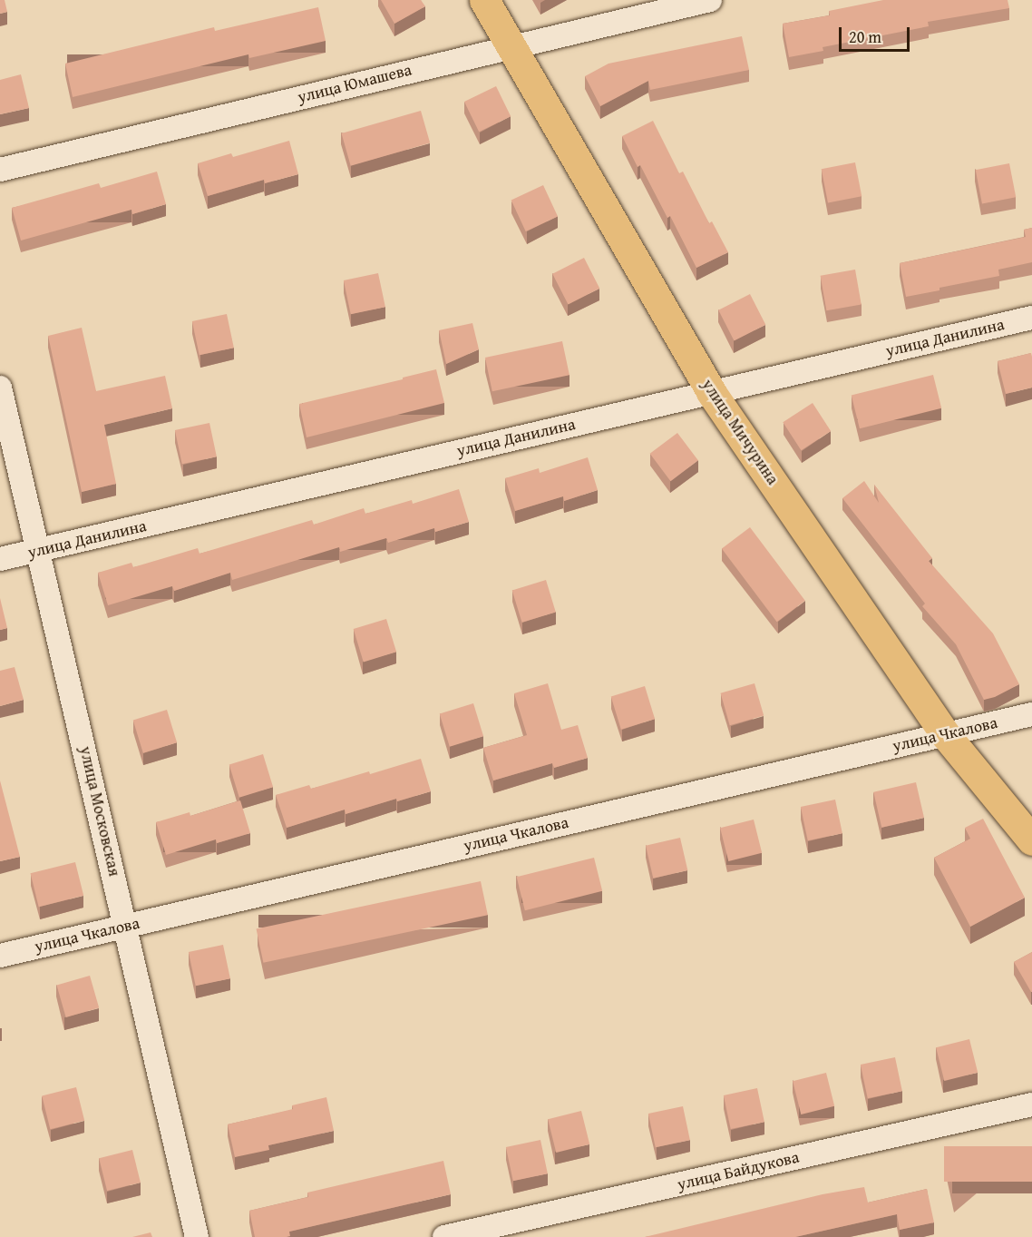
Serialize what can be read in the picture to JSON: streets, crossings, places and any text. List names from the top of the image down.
{
  "streets": {
    "main road": ["улица Мичурина"],
    "street": [
      "улица Юмашева",
      "улица Данилина",
      "улица Чкалова",
      "улица Московская",
      "улица Байдукова"
    ]
  },
  "crossings": [
    ["улица Юмашева", "улица Мичурина"],
    ["улица Данилина", "улица Мичурина"],
    ["улица Данилина", "улица Московская"],
    ["улица Мичурина", "улица Чкалова"],
    ["улица Чкалова", "улица Московская"]
  ],
  "scale_bar": "20 m"
}
